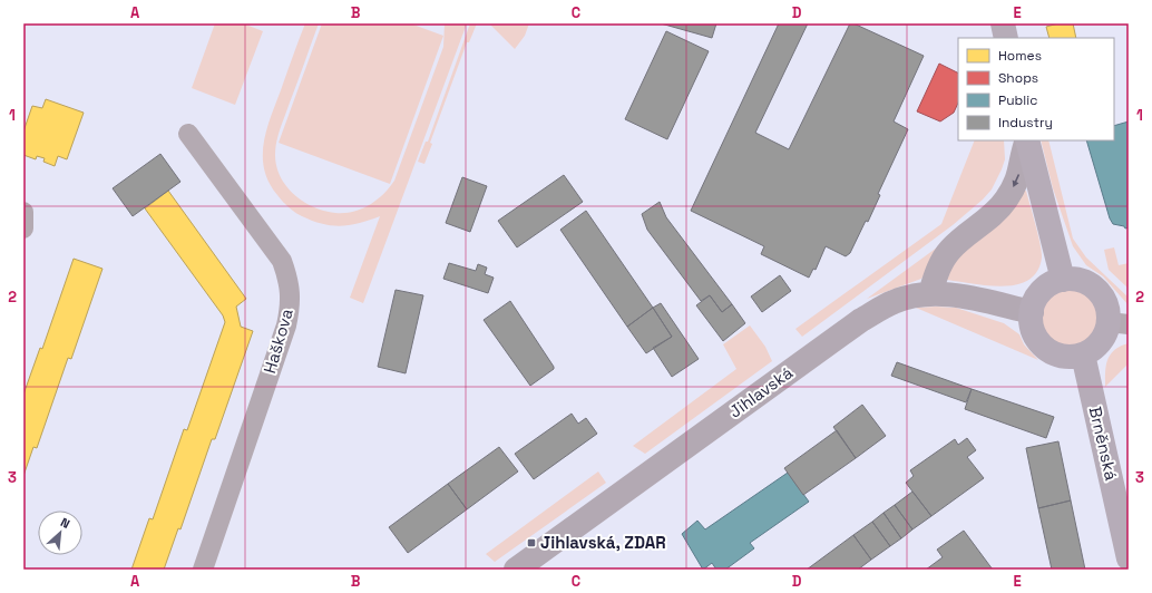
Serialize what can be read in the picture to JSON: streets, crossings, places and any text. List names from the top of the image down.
{
  "streets": {
    "main road": ["Jihlavská", "Brněnská"],
    "street": ["Haškova"]
  },
  "crossings": [
    ["Jihlavská", "Brněnská"]
  ],
  "places": {
    "transit": ["Jihlavská, ZDAR"]
  },
  "legend": [
    "Homes",
    "Shops",
    "Public",
    "Industry"
  ],
  "north": "top right",
  "grid": {
    "columns": [
      "A",
      "B",
      "C",
      "D",
      "E"
    ],
    "rows": ["1", "2", "3"]
  }
}
